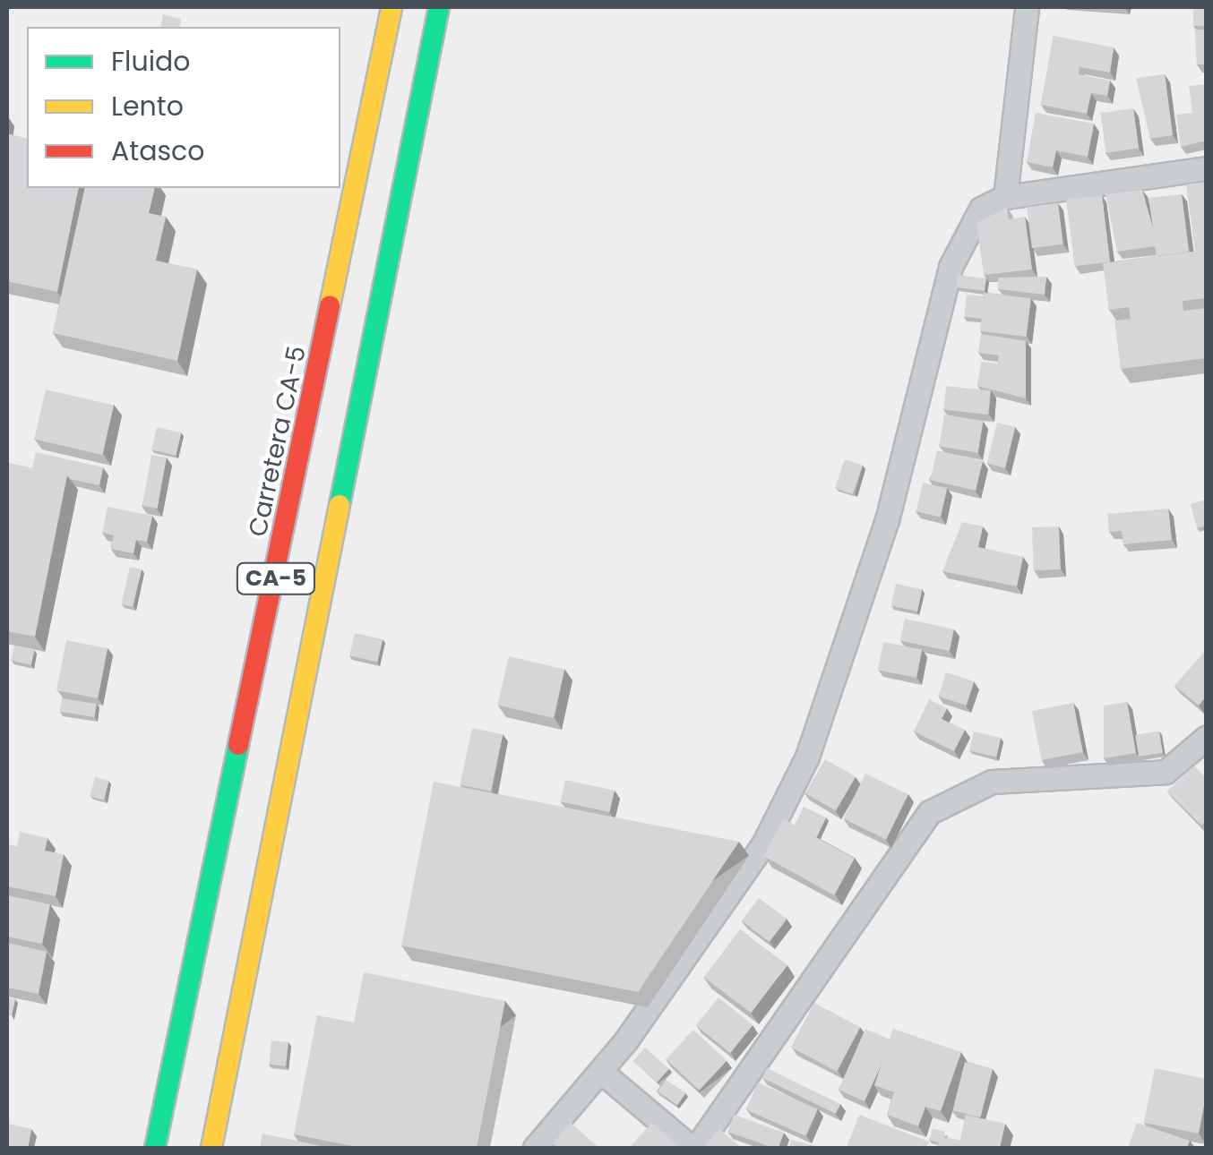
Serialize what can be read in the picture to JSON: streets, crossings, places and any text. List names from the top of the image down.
{
  "streets": {
    "highway": ["Carretera CA-5", "CA-5"]
  },
  "legend": ["Fluido", "Lento", "Atasco"]
}
